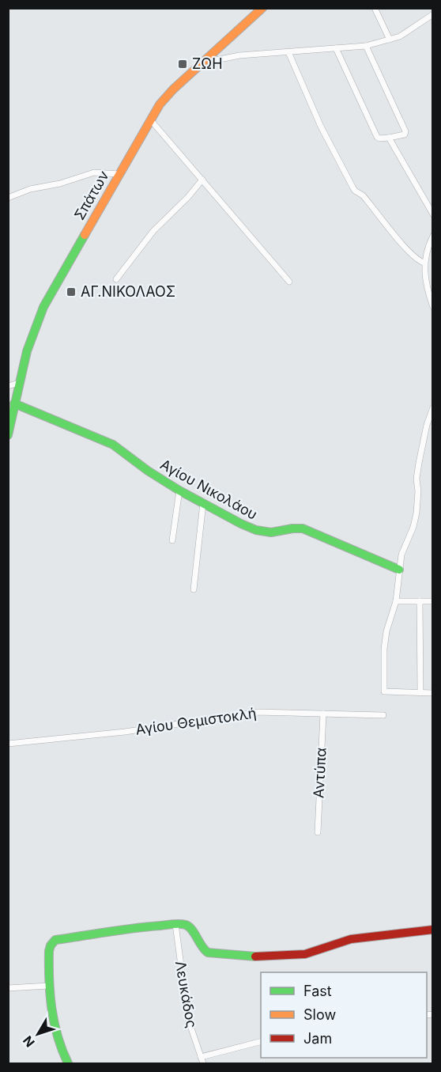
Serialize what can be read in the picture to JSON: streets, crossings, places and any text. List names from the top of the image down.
{
  "streets": {
    "street": [
      "Σπάτων",
      "Αγίου Νικολάου",
      "Αγίου Θεμιστοκλή",
      "Αντύπα",
      "Λευκάδος"
    ]
  },
  "crossings": [
    ["Σπάτων", "Αγίου Νικολάου"],
    ["Αγίου Θεμιστοκλή", "Αντύπα"]
  ],
  "places": {
    "transit": ["ΖΩΗ", "ΑΓ.ΝΙΚΟΛΑΟΣ"]
  },
  "legend": ["Fast", "Slow", "Jam"],
  "north": "bottom left"
}
